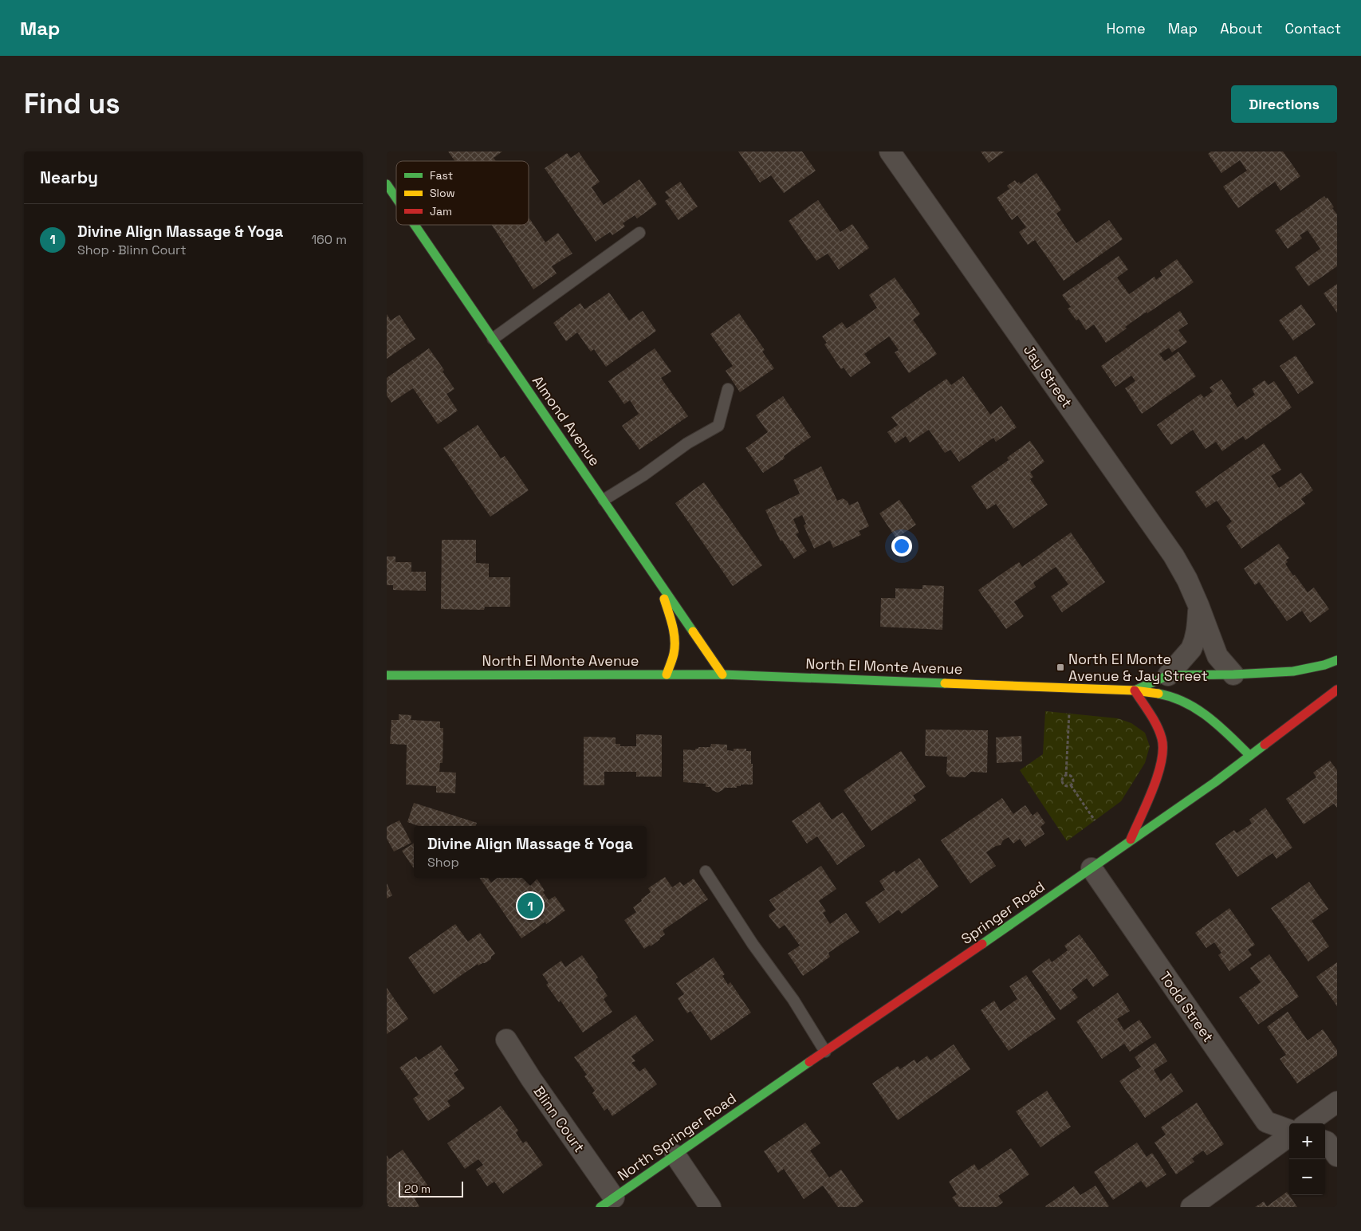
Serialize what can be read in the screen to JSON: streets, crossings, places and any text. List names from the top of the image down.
{
  "streets": {
    "street": [
      "Jay Street",
      "Almond Avenue",
      "North El Monte Avenue",
      "Springer Road",
      "Todd Street",
      "Blinn Court",
      "North Springer Road"
    ]
  },
  "crossings": [
    ["Almond Avenue", "North El Monte Avenue"],
    ["North El Monte Avenue", "Springer Road"],
    ["Springer Road", "Todd Street"],
    ["Springer Road", "North Springer Road"],
    ["Blinn Court", "North Springer Road"]
  ],
  "places": {
    "transit": ["North El Monte Avenue & Jay Street"]
  },
  "legend": ["Fast", "Slow", "Jam"],
  "scale_bar": "20 m",
  "page": {
    "header": "Map",
    "nav": [
      "Home",
      "Map",
      "About",
      "Contact"
    ],
    "buttons": "Directions",
    "title": "Find us",
    "heading": "Nearby",
    "list": [
      {
        "mark": "1",
        "name": "Divine Align Massage & Yoga",
        "note": "Shop · Blinn Court",
        "value": "160 m"
      }
    ],
    "popup": ["Divine Align Massage & Yoga", "Shop"],
    "pins": "1",
    "map_buttons": ["+", "−"],
    "scale": "20 m"
  }
}
